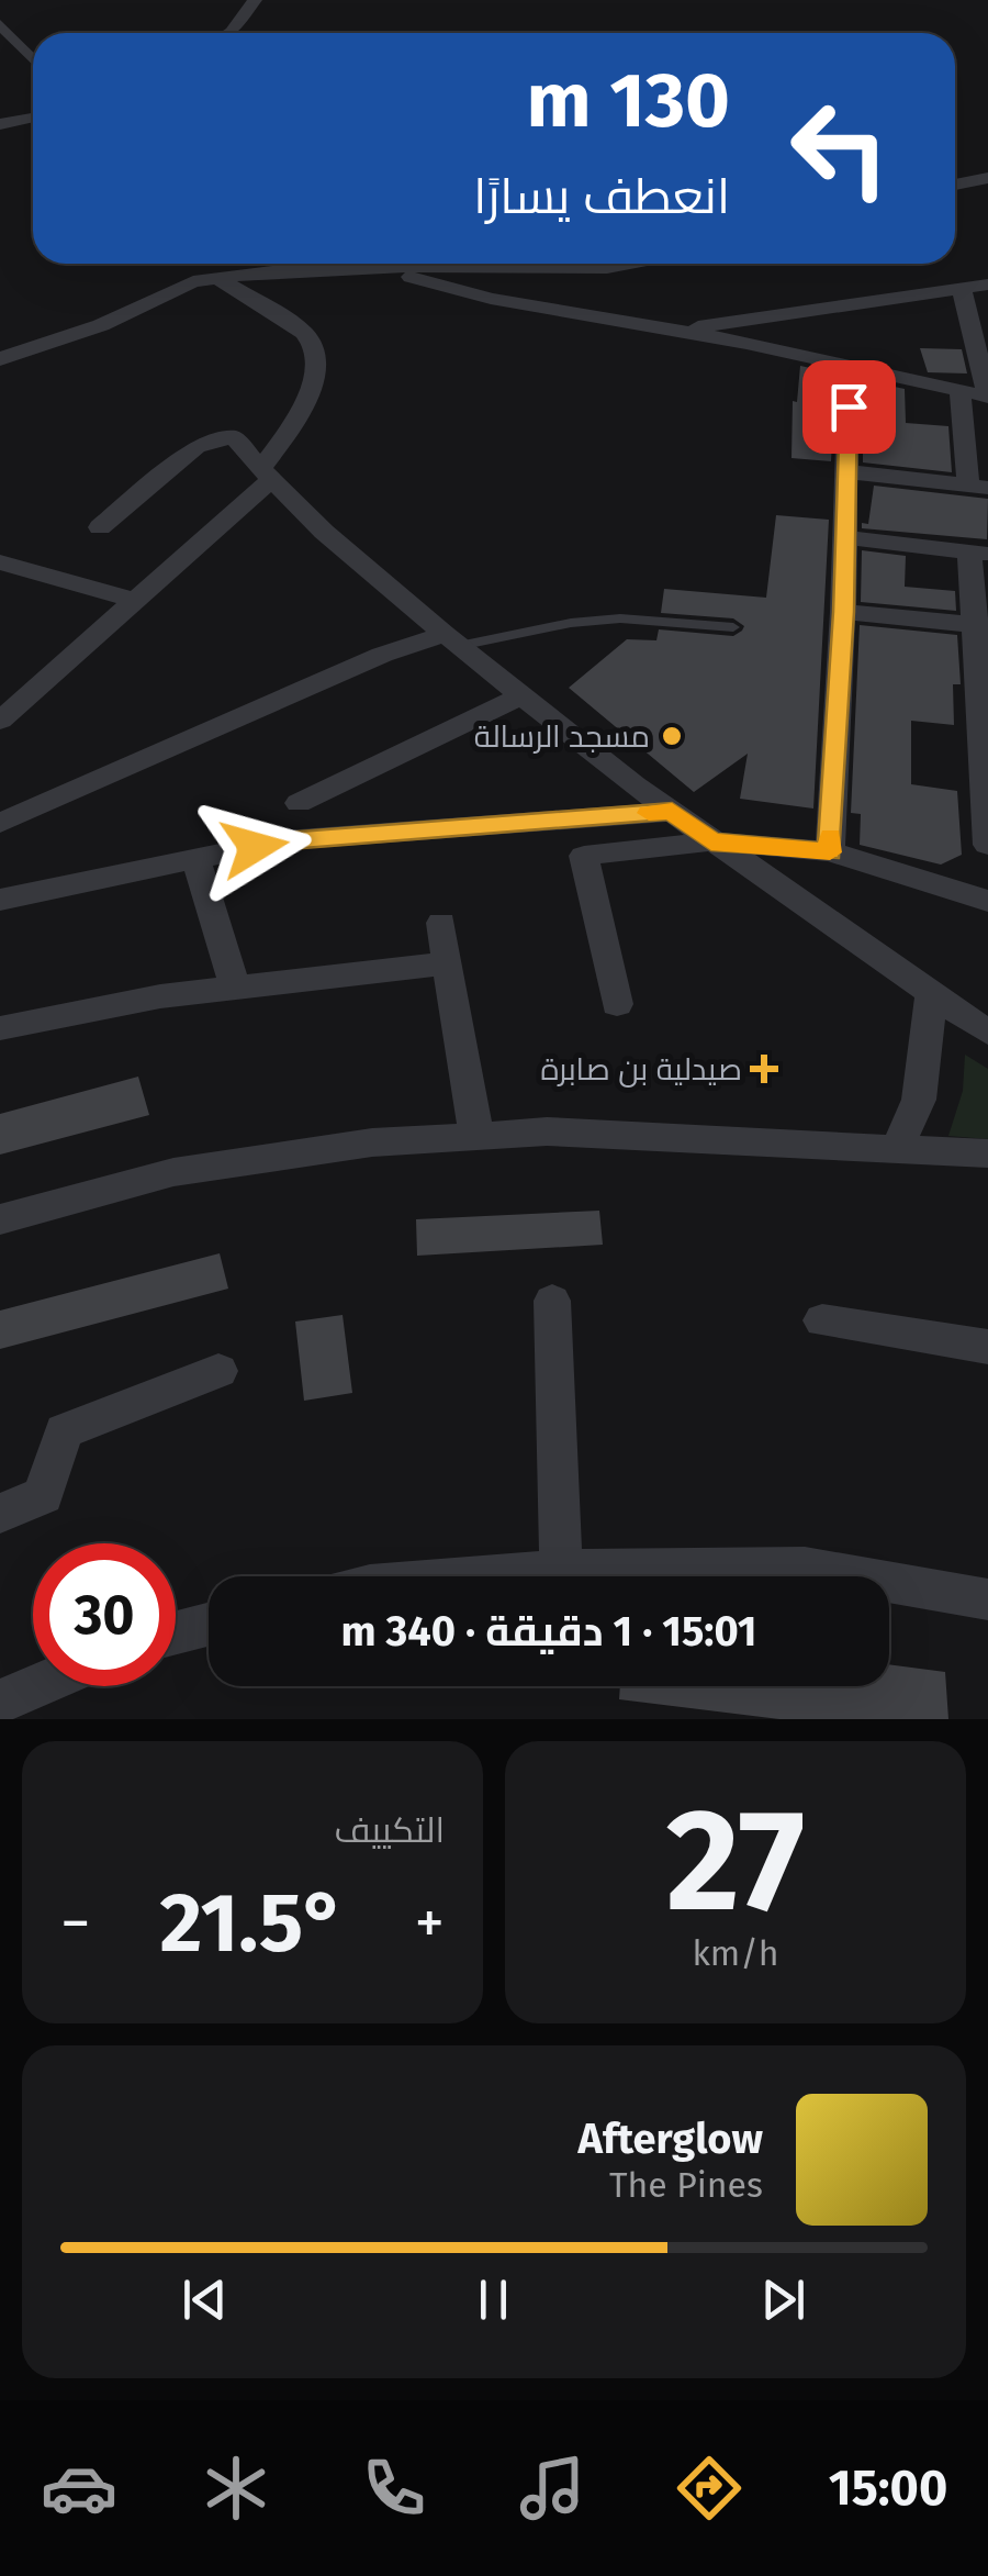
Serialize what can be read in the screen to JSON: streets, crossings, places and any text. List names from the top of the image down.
{
  "places": {
    "other": ["مسجد الرسالة"],
    "health": ["صيدلية بن صابرة"]
  },
  "page": {
    "turn": ["130 m", "انعطف يسارًا"],
    "limit": "30",
    "trip": "15:01 · 1 دقيقة · 340 m",
    "tile": [
      ["27", "km/h"],
      "التكييف"
    ],
    "heat": ["−", "21.5°", "+"],
    "song": ["Afterglow", "The Pines"],
    "tabs": "15:00"
  }
}
